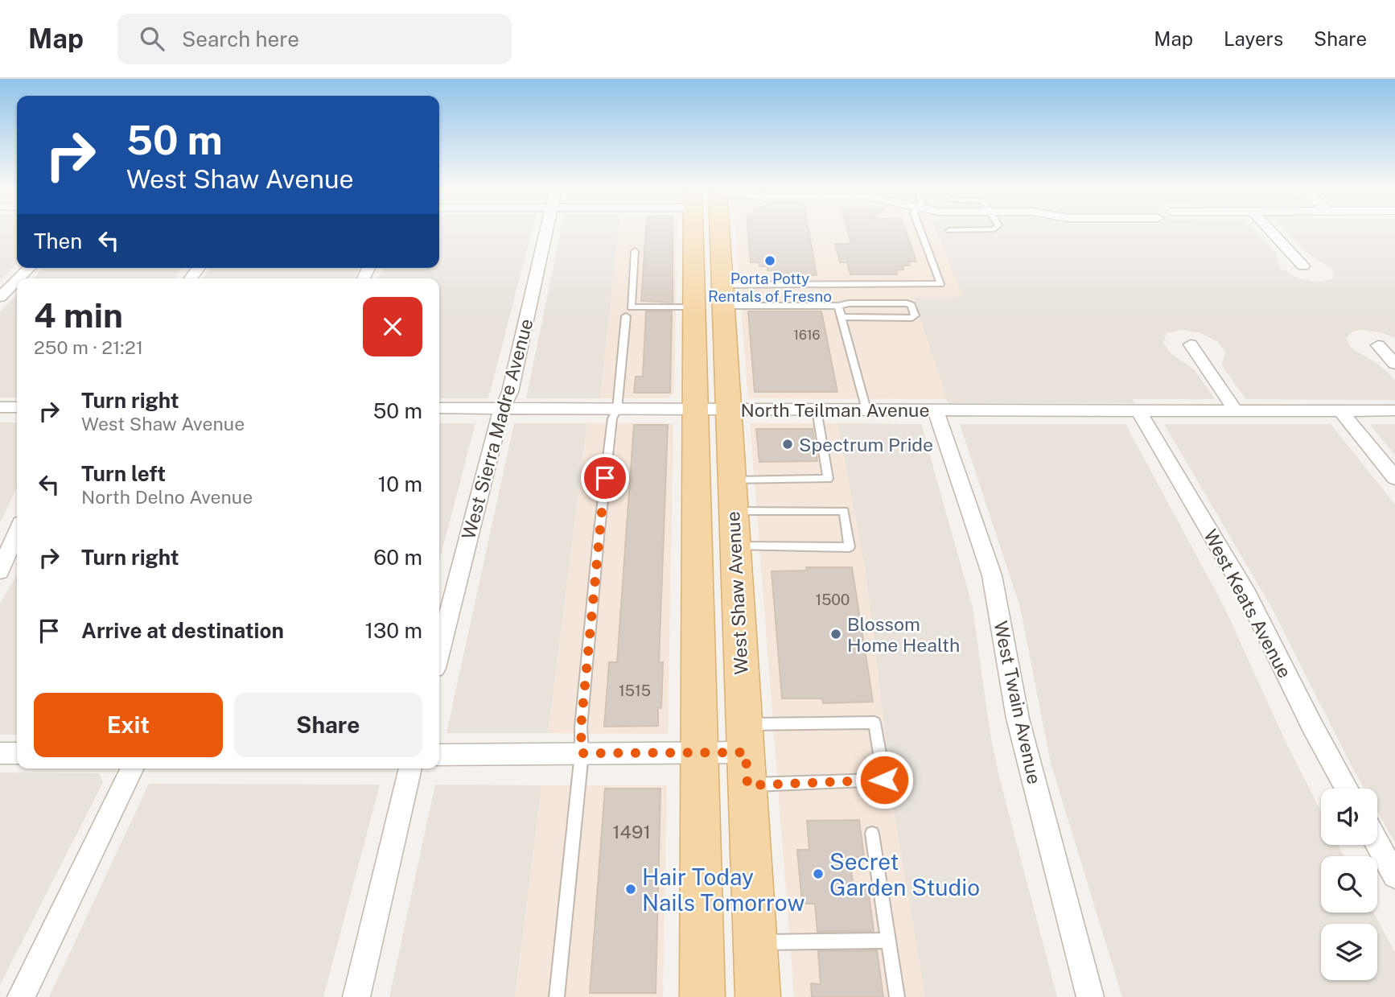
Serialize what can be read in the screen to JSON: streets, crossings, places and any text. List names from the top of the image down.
{
  "streets": {
    "main road": ["West Shaw Avenue"],
    "street": [
      "North Teilman Avenue",
      "West Sierra Madre Avenue",
      "West Keats Avenue",
      "West Twain Avenue"
    ]
  },
  "crossings": [
    ["North Teilman Avenue", "West Sierra Madre Avenue"],
    ["North Teilman Avenue", "West Shaw Avenue"],
    ["North Teilman Avenue", "West Keats Avenue"],
    ["North Teilman Avenue", "West Twain Avenue"]
  ],
  "places": [
    "Porta Potty Rentals of Fresno",
    "Spectrum Pride",
    "Blossom Home Health",
    "Secret Garden Studio",
    "Hair Today Nails Tomorrow"
  ],
  "house_numbers": [
    "1616",
    "1500",
    "1515",
    "1491"
  ],
  "page": {
    "header": "Map",
    "search": "Search here",
    "nav": ["Map", "Layers", "Share"],
    "turn": ["50 m", "West Shaw Avenue"],
    "then": "Then",
    "heading": ["4 min", "250 m · 21:21"],
    "list": [
      {
        "name": "Turn right",
        "note": "West Shaw Avenue",
        "value": "50 m"
      },
      {
        "name": "Turn left",
        "note": "North Delno Avenue",
        "value": "10 m"
      },
      {
        "name": "Turn right",
        "value": "60 m"
      },
      {
        "name": "Arrive at destination",
        "value": "130 m"
      }
    ],
    "buttons": ["Exit", "Share"]
  }
}
